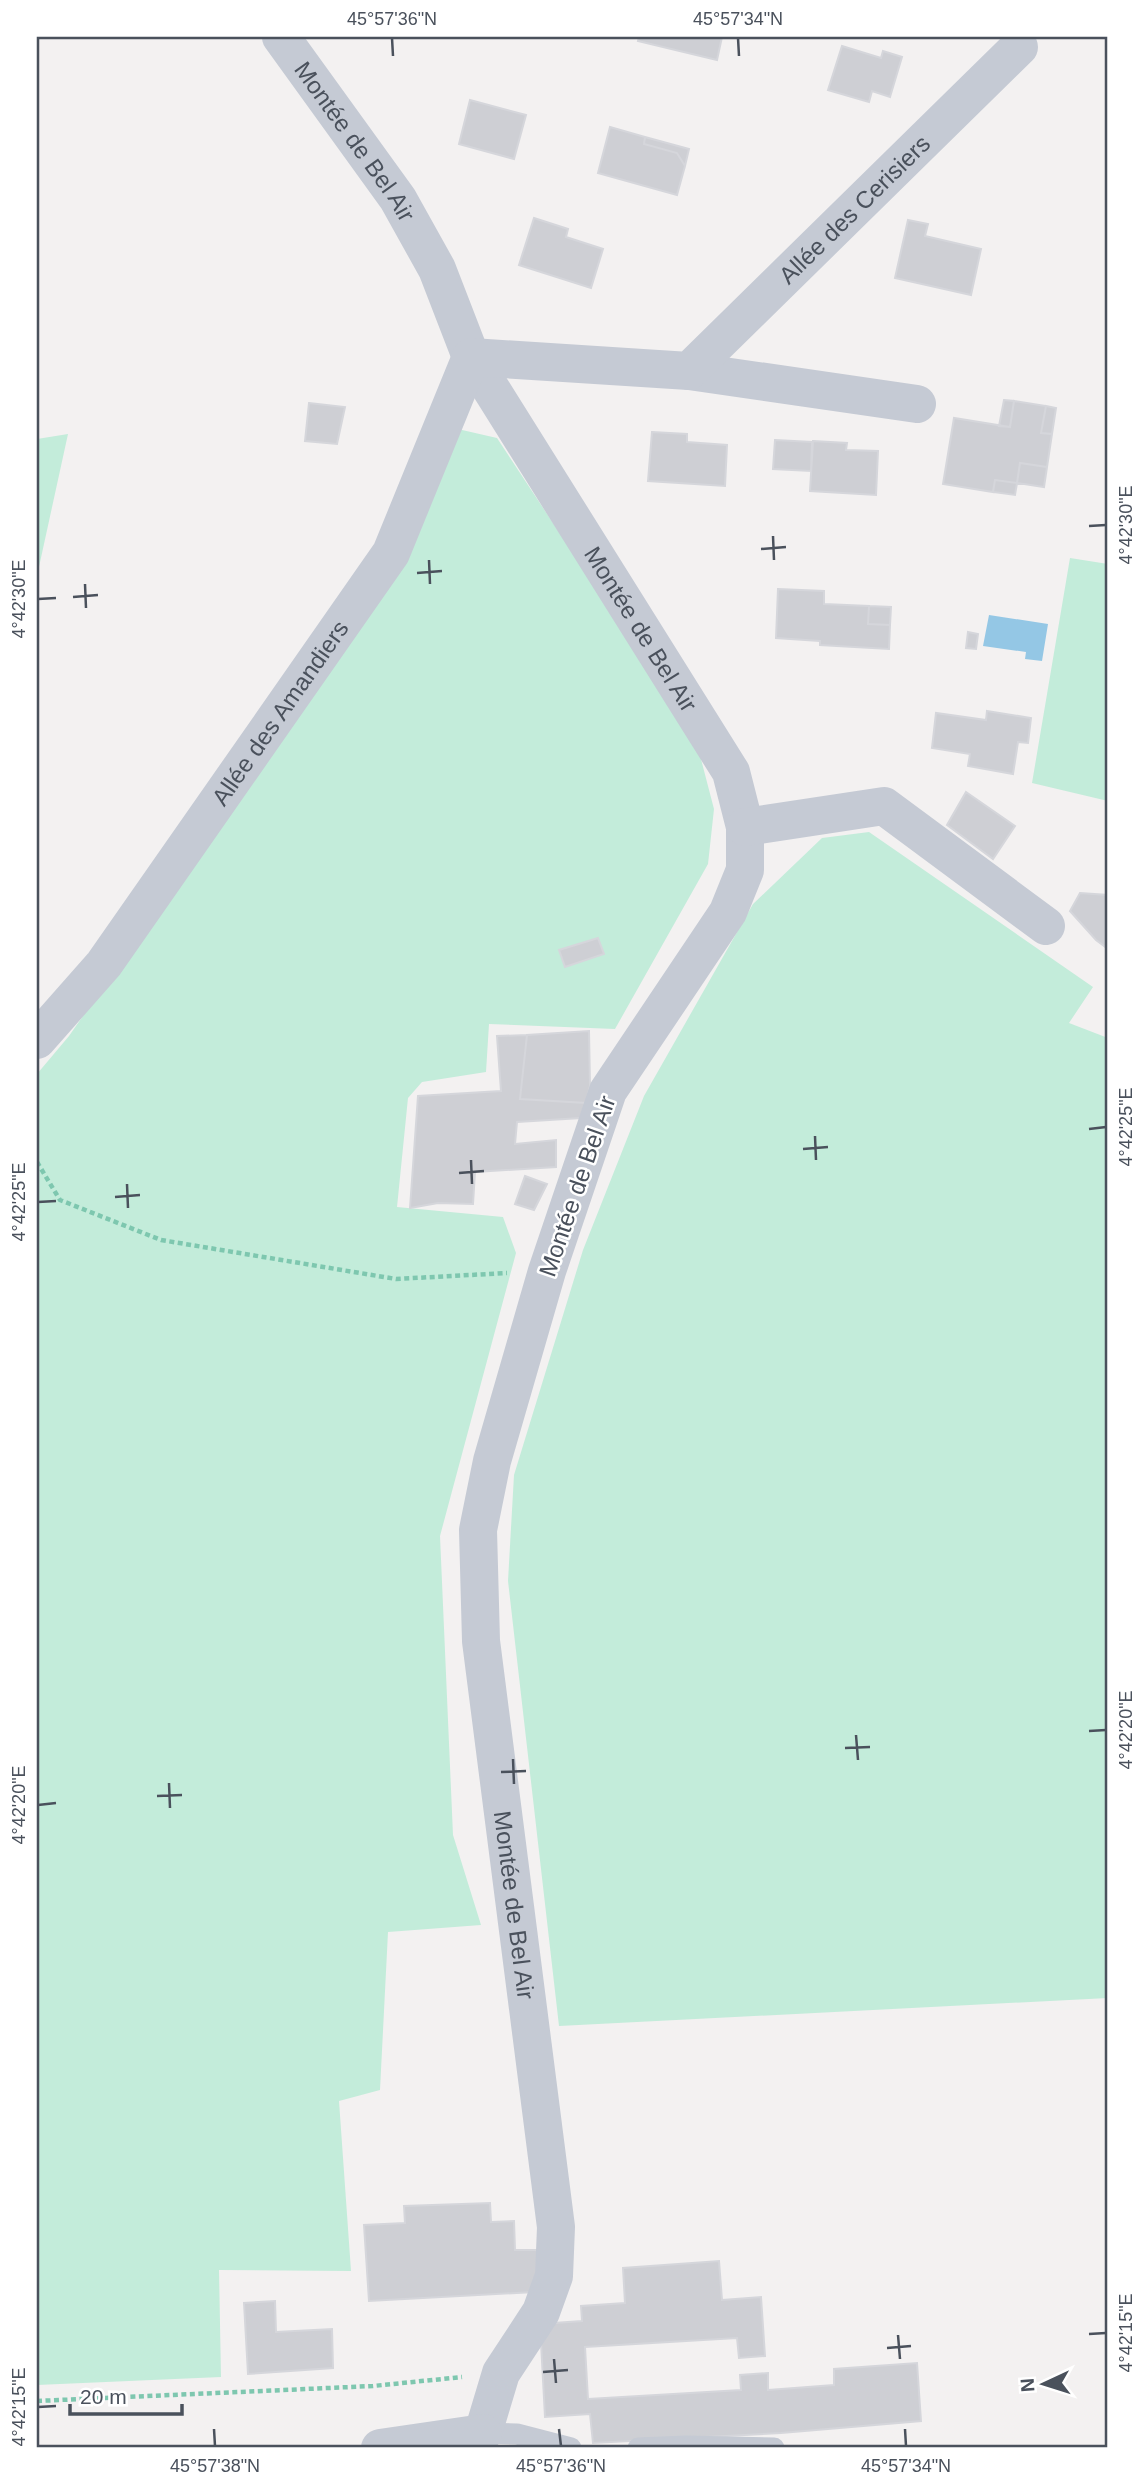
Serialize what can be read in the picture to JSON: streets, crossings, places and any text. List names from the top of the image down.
{
  "streets": {
    "street": ["Montée de Bel Air", "Allée des Cerisiers", "Allée des Amandiers"]
  },
  "crossings": [
    ["Montée de Bel Air", "Allée des Amandiers"]
  ],
  "scale_bar": "20 m",
  "north": "left",
  "coordinates": [
    "45°57'36\"N",
    "45°57'34\"N",
    "4°42'30\"E",
    "4°42'25\"E",
    "4°42'20\"E",
    "4°42'15\"E",
    "45°57'38\"N"
  ]
}
